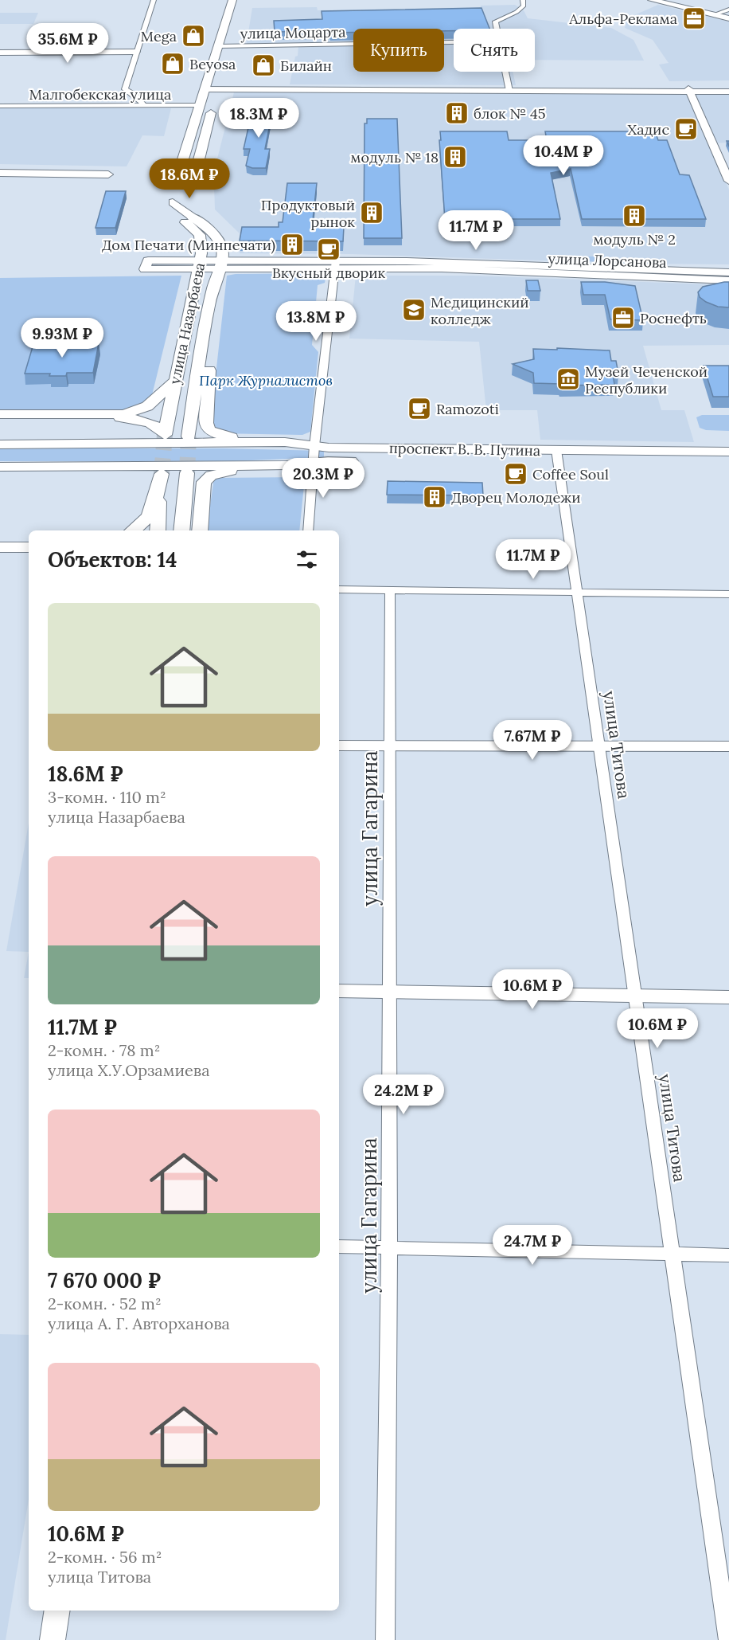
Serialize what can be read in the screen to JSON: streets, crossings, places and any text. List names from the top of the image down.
{
  "streets": {
    "main road": ["улица Назарбаева", "проспект В. В. Путина"],
    "street": [
      "улица Моцарта",
      "Малгобекская улица",
      "улица Лорсанова",
      "улица Титова",
      "улица Гагарина"
    ]
  },
  "crossings": [
    ["улица Лорсанова", "улица Назарбаева"],
    ["проспект В. В. Путина", "улица Титова"]
  ],
  "parks": ["Парк Журналистов"],
  "places": {
    "office": ["Альфа-Реклама", "Роснефть"],
    "shop": ["Mega", "Beyosa", "Билайн"],
    "building": [
      "блок № 45",
      "модуль № 18",
      "Продуктовый рынок",
      "модуль № 2",
      "Дом Печати (Минпечати)",
      "Дворец Молодежи"
    ],
    "cafe": [
      "Хадис",
      "Вкусный дворик",
      "Ramozoti",
      "Coffee Soul"
    ],
    "school or university": ["Медицинский колледж"],
    "museum": ["Музей Чеченской Республики"]
  },
  "page": {
    "price": [
      "35.6M ₽",
      "18.3M ₽",
      "10.4M ₽",
      "18.6M ₽",
      "11.7M ₽",
      "13.8M ₽",
      "9.93M ₽",
      "20.3M ₽",
      "11.7M ₽",
      "7.67M ₽",
      "10.6M ₽",
      "10.6M ₽",
      "24.2M ₽",
      "24.7M ₽"
    ],
    "chip": ["Купить", "Снять"],
    "heading": "Объектов: 14",
    "list": [
      {
        "name": "18.6M ₽",
        "note": "3-комн. · 110 m² · улица Назарбаева"
      },
      {
        "name": "11.7M ₽",
        "note": "2-комн. · 78 m² · улица Х.У.Орзамиева"
      },
      {
        "name": "7 670 000 ₽",
        "note": "2-комн. · 52 m² · улица А. Г. Авторханова"
      },
      {
        "name": "10.6M ₽",
        "note": "2-комн. · 56 m² · улица Титова"
      }
    ]
  }
}
